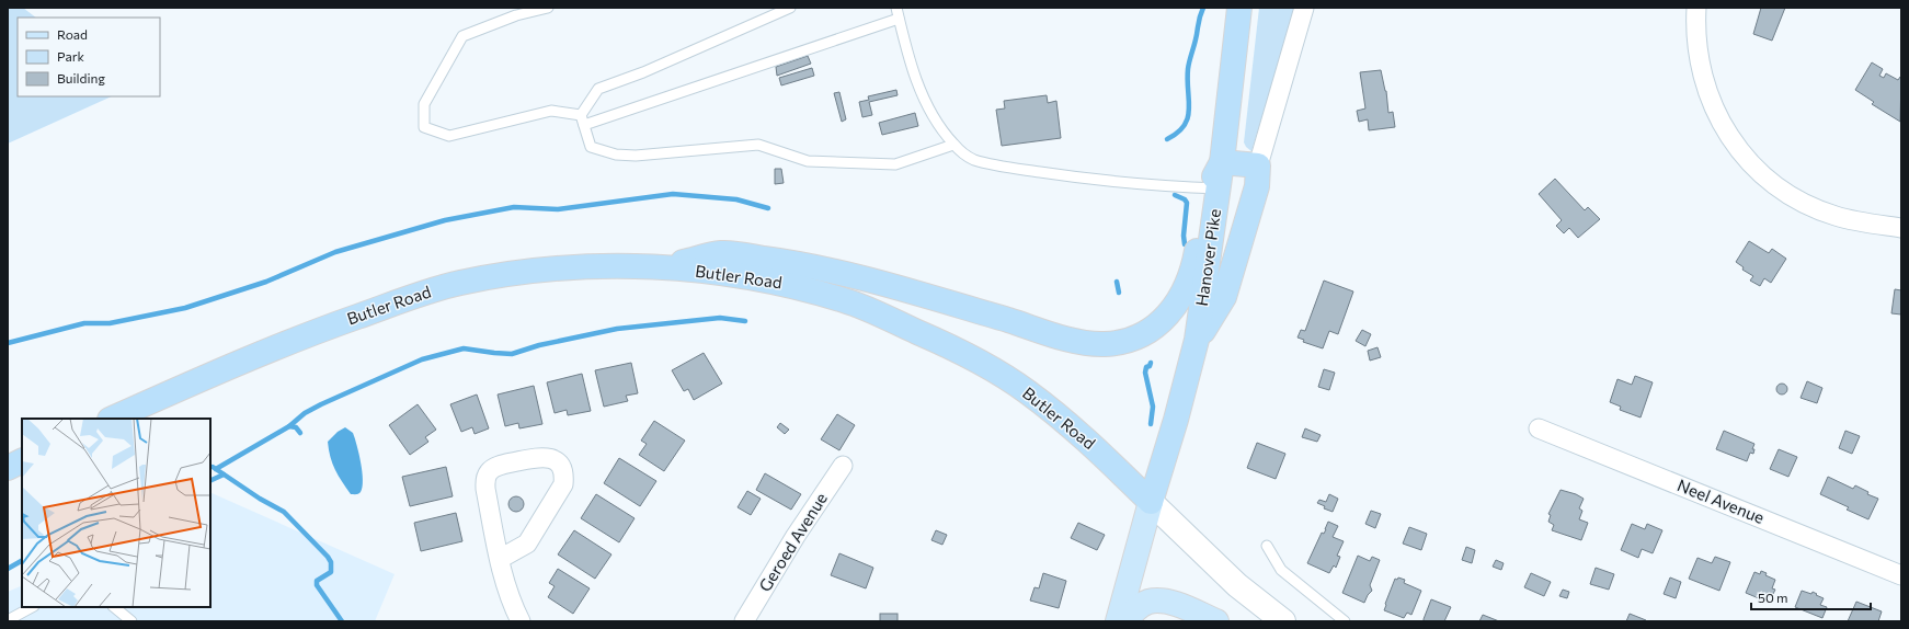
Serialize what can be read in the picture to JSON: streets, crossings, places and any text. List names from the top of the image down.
{
  "streets": {
    "highway": ["Hanover Pike", "Butler Road"],
    "street": ["Neel Avenue", "Geroed Avenue"]
  },
  "crossings": [
    ["Hanover Pike", "Butler Road"]
  ],
  "legend": ["Road", "Park", "Building"],
  "scale_bar": "50 m"
}
